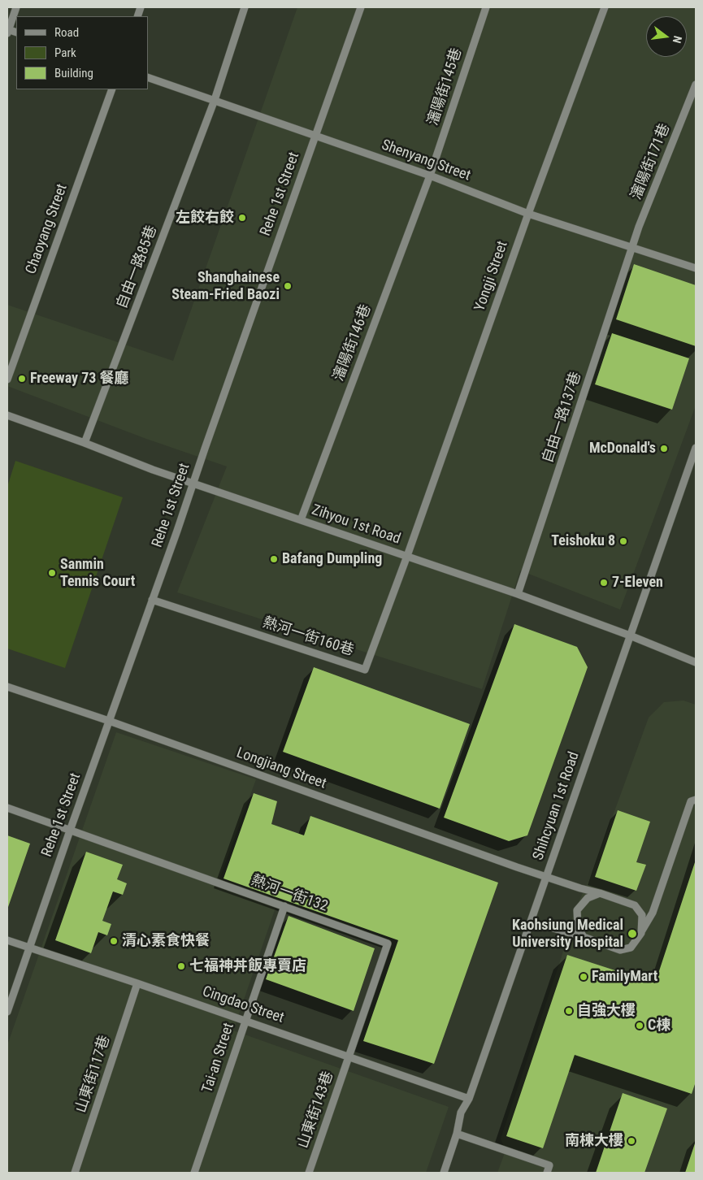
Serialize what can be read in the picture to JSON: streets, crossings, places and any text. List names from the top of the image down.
{
  "streets": {
    "street": [
      "瀋陽街145巷",
      "Shenyang Street",
      "瀋陽街171巷",
      "Rehe 1st Street",
      "Chaoyang Street",
      "自由一路85巷",
      "Yongji Street",
      "瀋陽街146巷",
      "自由一路137巷",
      "Zihyou 1st Road",
      "熱河一街160巷",
      "Longjiang Street",
      "Shihcyuan 1st Road",
      "熱河一街132",
      "Cingdao Street",
      "Tai-an Street",
      "山東街117巷",
      "山東街143巷"
    ]
  },
  "crossings": [
    ["瀋陽街145巷", "Shenyang Street"],
    ["瀋陽街145巷", "瀋陽街146巷"],
    ["Shenyang Street", "瀋陽街171巷"],
    ["Shenyang Street", "Rehe 1st Street"],
    ["Shenyang Street", "自由一路85巷"],
    ["Shenyang Street", "Yongji Street"],
    ["Shenyang Street", "瀋陽街146巷"],
    ["Shenyang Street", "自由一路137巷"],
    ["瀋陽街171巷", "自由一路137巷"],
    ["Rehe 1st Street", "Zihyou 1st Road"],
    ["Rehe 1st Street", "熱河一街160巷"],
    ["Rehe 1st Street", "Longjiang Street"],
    ["Rehe 1st Street", "熱河一街132"],
    ["Rehe 1st Street", "Cingdao Street"],
    ["自由一路85巷", "Zihyou 1st Road"],
    ["Yongji Street", "Zihyou 1st Road"],
    ["Yongji Street", "熱河一街160巷"],
    ["瀋陽街146巷", "Zihyou 1st Road"],
    ["自由一路137巷", "Zihyou 1st Road"],
    ["Zihyou 1st Road", "熱河一街160巷"],
    ["Zihyou 1st Road", "Shihcyuan 1st Road"],
    ["Longjiang Street", "Shihcyuan 1st Road"],
    ["Shihcyuan 1st Road", "Cingdao Street"],
    ["熱河一街132", "Cingdao Street"],
    ["熱河一街132", "Tai-an Street"],
    ["熱河一街132", "山東街143巷"],
    ["Cingdao Street", "Tai-an Street"],
    ["Cingdao Street", "山東街117巷"],
    ["Cingdao Street", "山東街143巷"]
  ],
  "places": [
    "左餃右餃",
    "Shanghainese Steam-Fried Baozi",
    "Freeway 73 餐廳",
    "McDonald's",
    "Teishoku 8",
    "Bafang Dumpling",
    "Sanmin Tennis Court",
    "7-Eleven",
    "Kaohsiung Medical University Hospital",
    "清心素食快餐",
    "七福神丼飯專賣店",
    "FamilyMart",
    "自強大樓",
    "C棟",
    "南棟大樓"
  ],
  "legend": ["Road", "Park", "Building"],
  "north": "right"
}
